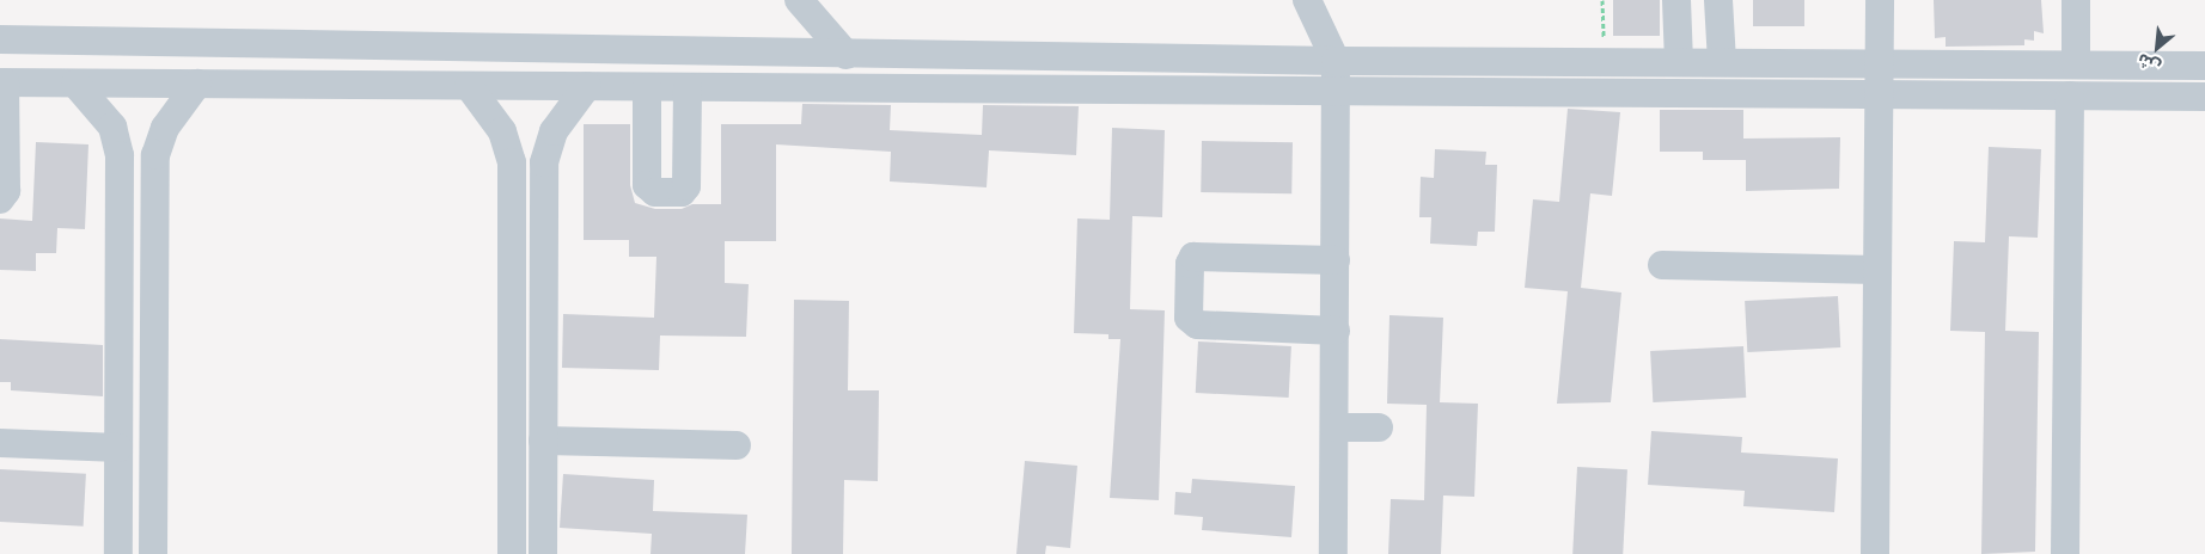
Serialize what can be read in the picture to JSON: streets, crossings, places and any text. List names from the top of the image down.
{
  "north": "bottom left"
}
